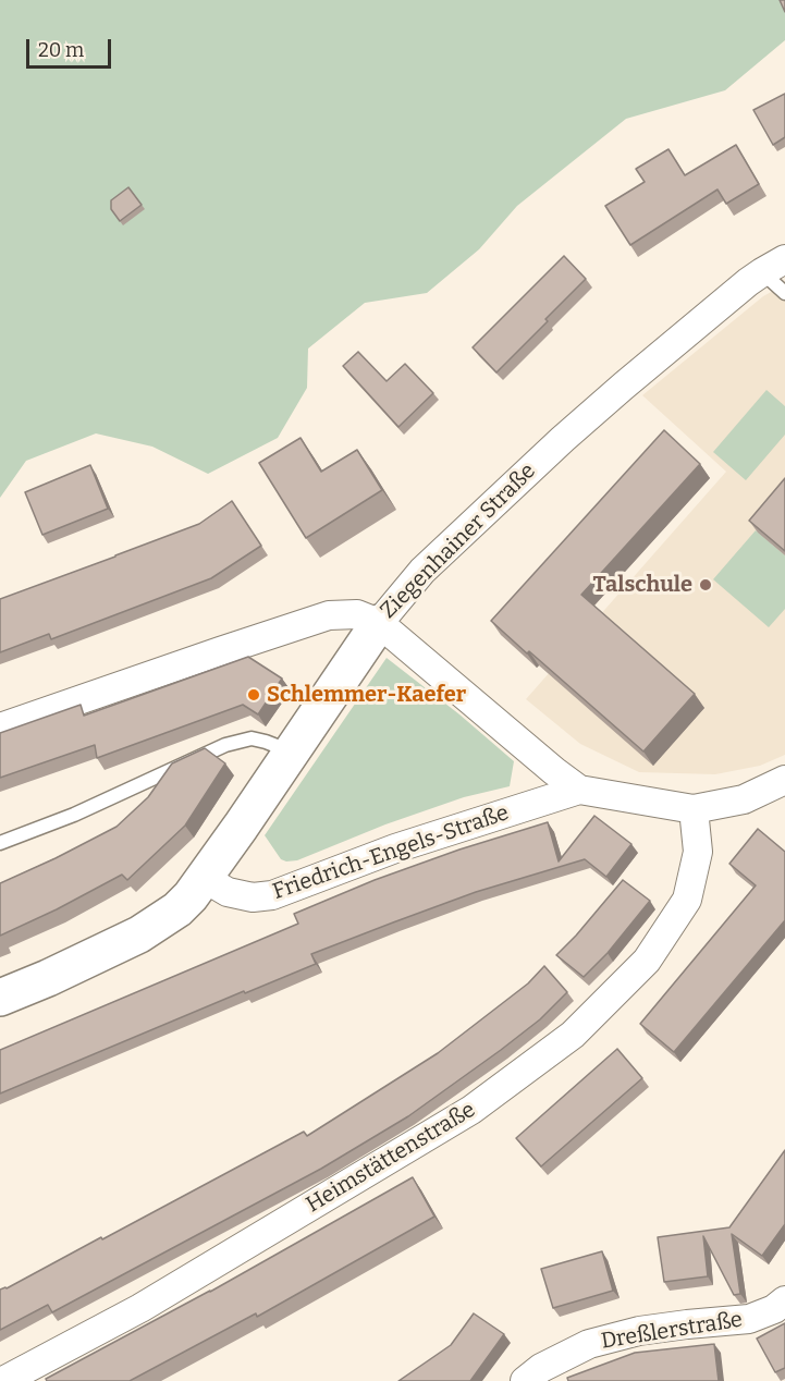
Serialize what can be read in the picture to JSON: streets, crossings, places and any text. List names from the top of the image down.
{
  "streets": {
    "street": [
      "Ziegenhainer Straße",
      "Friedrich-Engels-Straße",
      "Heimstättenstraße",
      "Dreßlerstraße"
    ]
  },
  "crossings": [
    ["Ziegenhainer Straße", "Friedrich-Engels-Straße"],
    ["Friedrich-Engels-Straße", "Heimstättenstraße"]
  ],
  "places": ["Talschule", "Schlemmer-Kaefer"],
  "scale_bar": "20 m"
}
